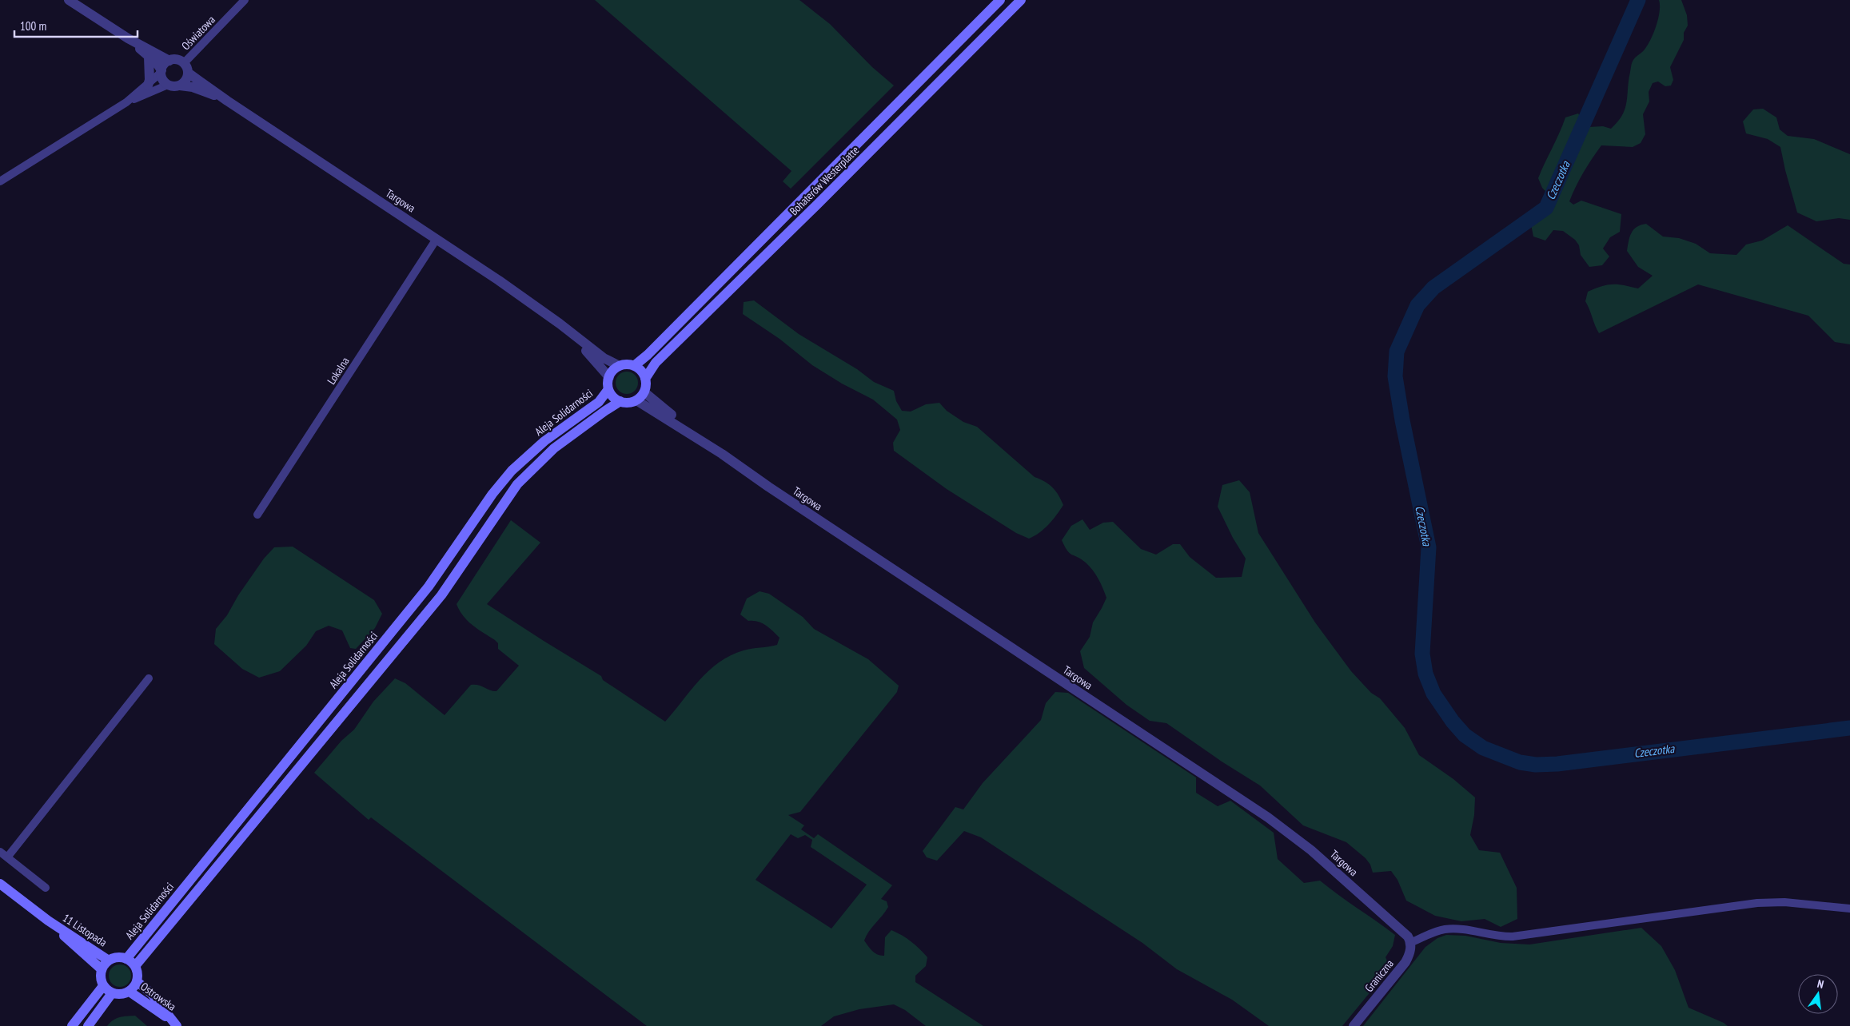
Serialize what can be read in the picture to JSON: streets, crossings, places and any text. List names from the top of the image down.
{
  "streets": {
    "main road": [
      "Bohaterów Westerplatte",
      "Aleja Solidarności",
      "11 Listopada",
      "Ostrowska"
    ],
    "street": [
      "Oświatowa",
      "Targowa",
      "Lokalna",
      "Graniczna"
    ]
  },
  "crossings": [
    ["Oświatowa", "Targowa"],
    ["Bohaterów Westerplatte", "Targowa"],
    ["Bohaterów Westerplatte", "Aleja Solidarności"],
    ["Targowa", "Lokalna"],
    ["Targowa", "Aleja Solidarności"],
    ["Targowa", "Graniczna"],
    ["Aleja Solidarności", "11 Listopada"],
    ["Aleja Solidarności", "Ostrowska"],
    ["11 Listopada", "Ostrowska"]
  ],
  "water": ["Czeczotka"],
  "scale_bar": "100 m",
  "north": "top"
}
